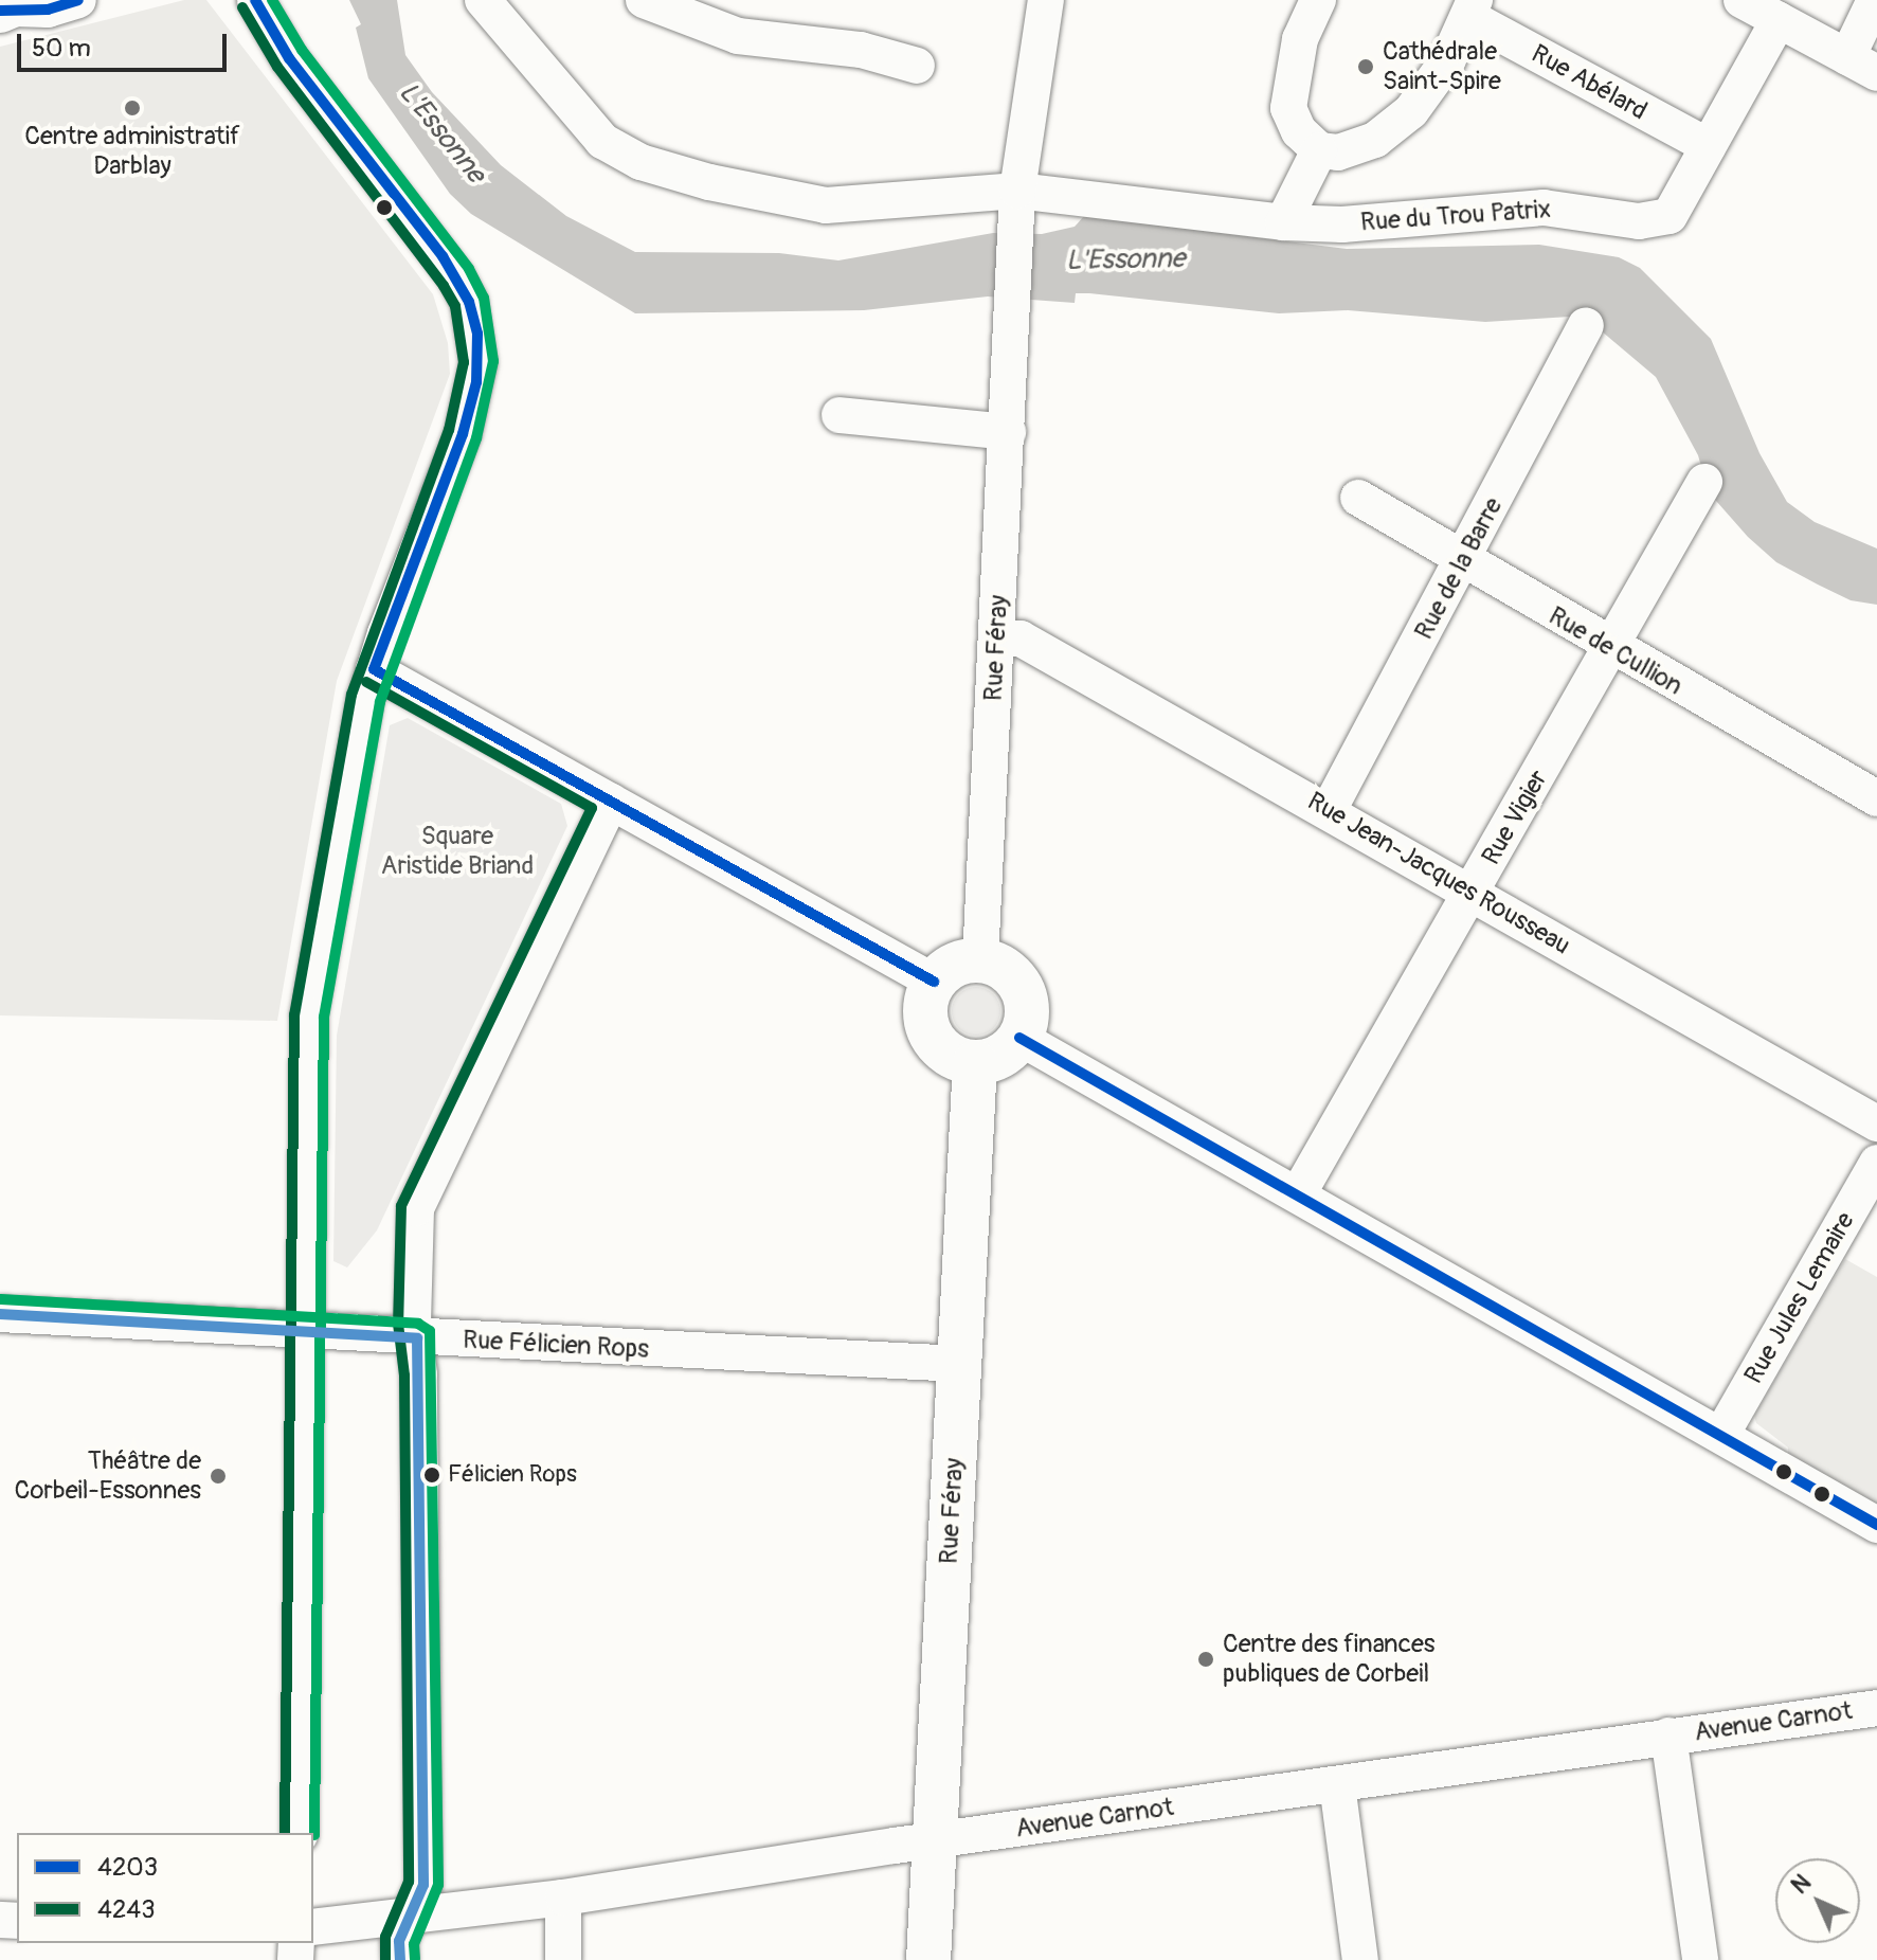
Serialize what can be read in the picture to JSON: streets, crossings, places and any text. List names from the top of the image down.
{
  "streets": {
    "main road": ["Rue Féray"],
    "street": [
      "Rue Abélard",
      "Rue du Trou Patrix",
      "Rue de la Barre",
      "Rue de Cullion",
      "Rue Vigier",
      "Rue Jean-Jacques Rousseau",
      "Rue Jules Lemaire",
      "Rue Félicien Rops",
      "Avenue Carnot"
    ]
  },
  "crossings": [
    ["Rue Abélard", "Rue du Trou Patrix"],
    ["Rue du Trou Patrix", "Rue Féray"],
    ["Rue de la Barre", "Rue de Cullion"],
    ["Rue de la Barre", "Rue Jean-Jacques Rousseau"],
    ["Rue Féray", "Rue Jean-Jacques Rousseau"],
    ["Rue Féray", "Rue Félicien Rops"],
    ["Rue Féray", "Avenue Carnot"],
    ["Rue de Cullion", "Rue Vigier"],
    ["Rue Vigier", "Rue Jean-Jacques Rousseau"]
  ],
  "water": ["L'Essonne"],
  "parks": ["Square Aristide Briand"],
  "places": [
    "Cathédrale Saint-Spire",
    "Centre administratif Darblay",
    "Félicien Rops",
    "Théâtre de Corbeil-Essonnes",
    "Centre des finances publiques de Corbeil"
  ],
  "lines": ["transit line 4203", "transit line 4243"],
  "legend": ["4203", "4243"],
  "scale_bar": "50 m",
  "north": "top left"
}
